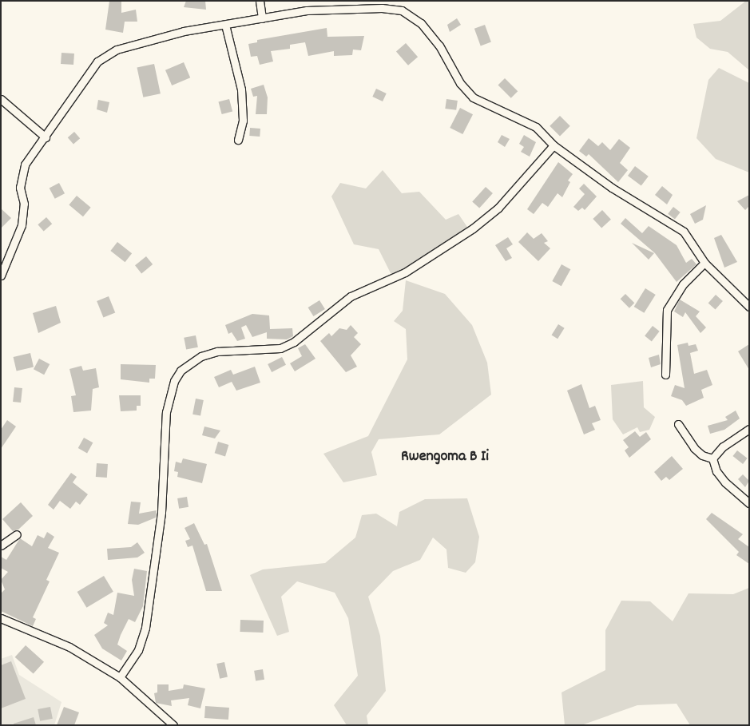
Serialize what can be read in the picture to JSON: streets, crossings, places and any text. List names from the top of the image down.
{
  "districts": ["Rwengoma B Ii"]
}
